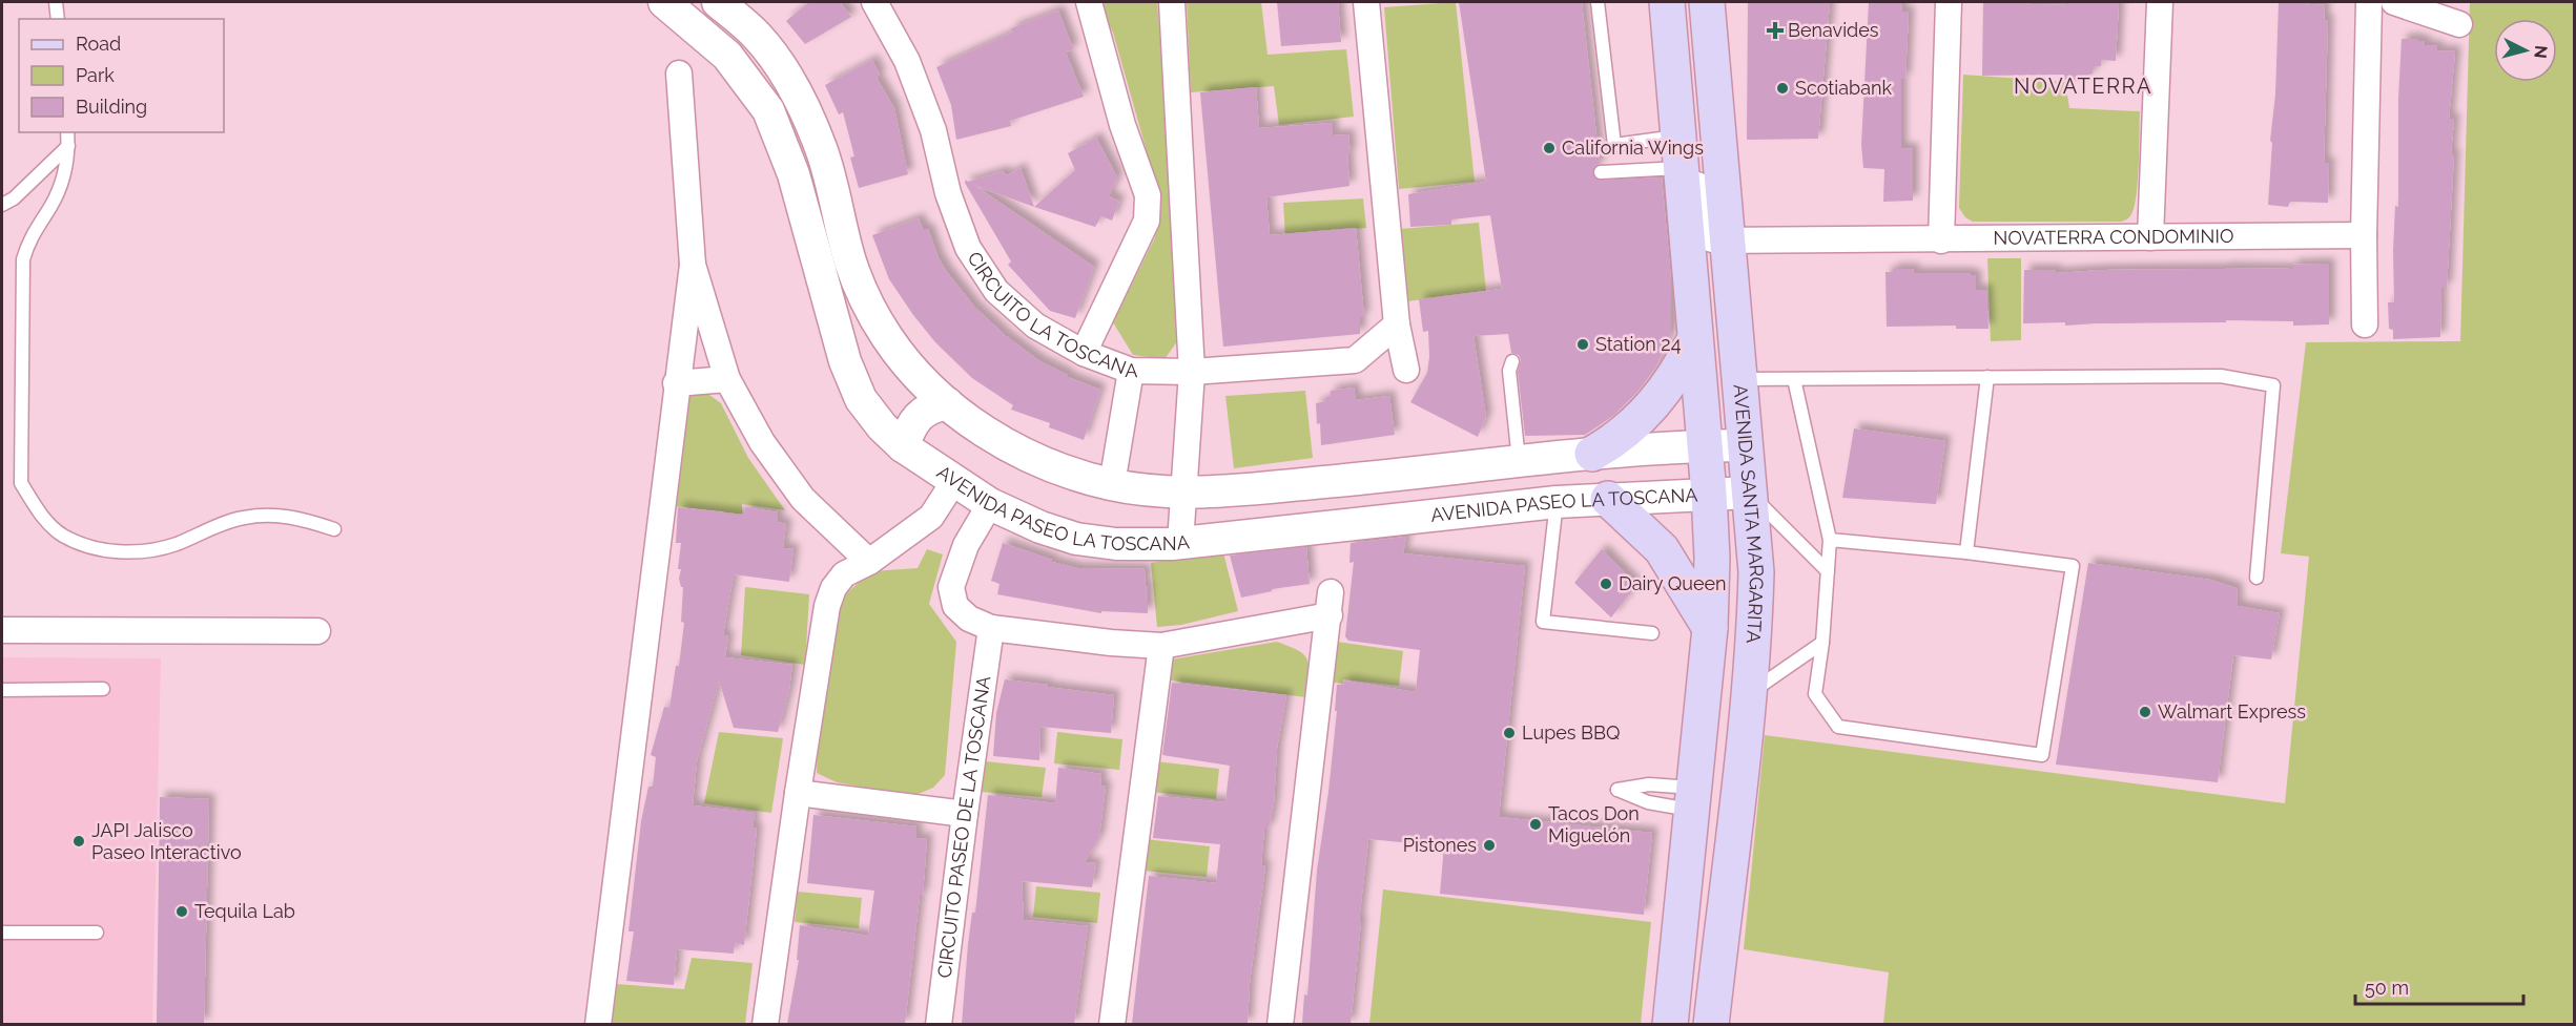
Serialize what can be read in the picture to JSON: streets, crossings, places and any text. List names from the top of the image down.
{
  "streets": {
    "main road": ["AVENIDA SANTA MARGARITA"],
    "street": [
      "NOVATERRA CONDOMINIO",
      "CIRCUITO LA TOSCANA",
      "AVENIDA PASEO LA TOSCANA",
      "CIRCUITO PASEO DE LA TOSCANA"
    ]
  },
  "crossings": [
    ["NOVATERRA CONDOMINIO", "AVENIDA SANTA MARGARITA"],
    ["AVENIDA PASEO LA TOSCANA", "AVENIDA SANTA MARGARITA"]
  ],
  "districts": ["NOVATERRA"],
  "places": {
    "health": ["Benavides"],
    "other": [
      "Scotiabank",
      "California Wings",
      "Station 24",
      "Dairy Queen",
      "Walmart Express",
      "Lupes BBQ",
      "Tacos Don Miguelón",
      "JAPI Jalisco Paseo Interactivo",
      "Pistones",
      "Tequila Lab"
    ]
  },
  "legend": ["Road", "Park", "Building"],
  "scale_bar": "50 m",
  "north": "right"
}
